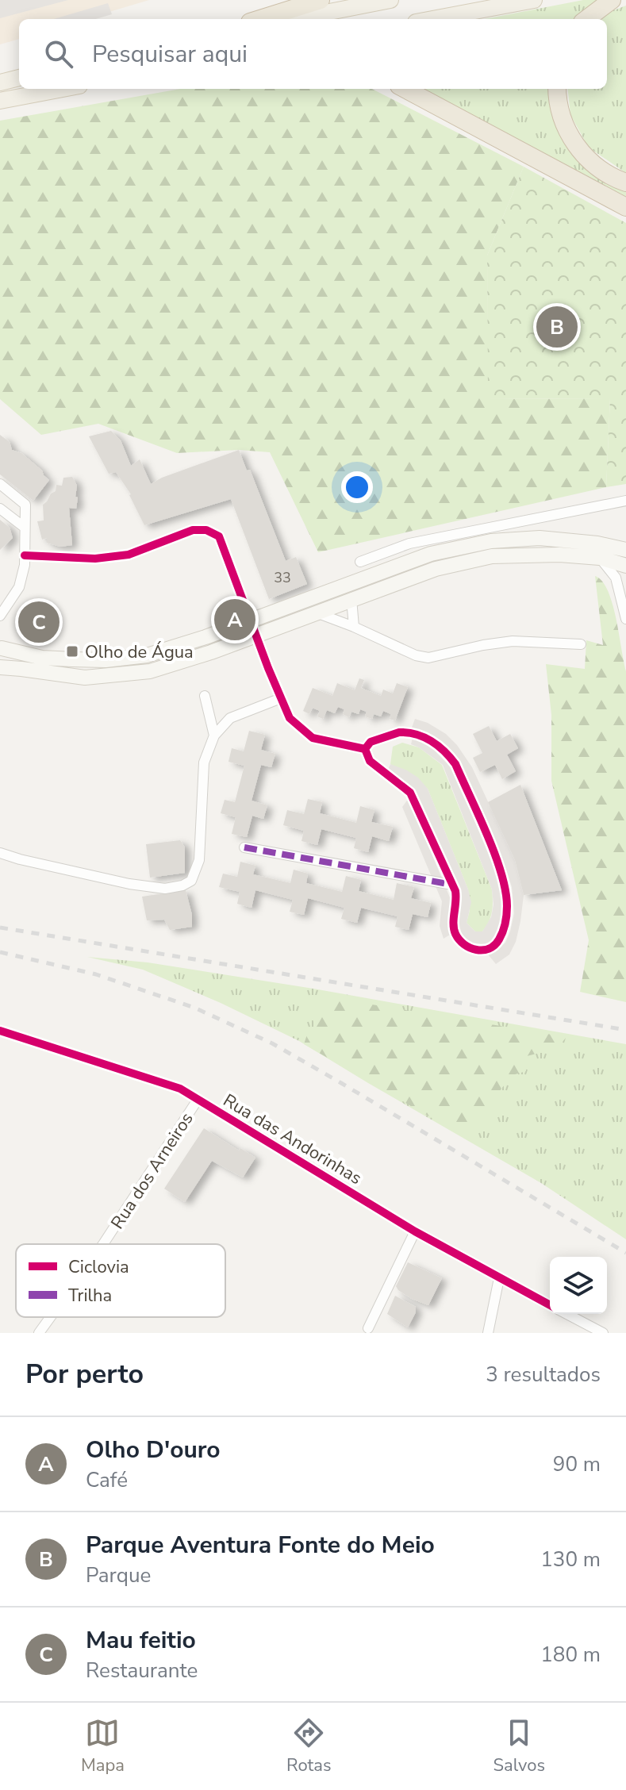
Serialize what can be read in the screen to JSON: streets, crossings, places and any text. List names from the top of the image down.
{
  "streets": {
    "street": ["Rua das Andorinhas", "Rua dos Arneiros"]
  },
  "crossings": [
    ["Rua das Andorinhas", "Rua dos Arneiros"]
  ],
  "places": {
    "transit": ["Olho de Água"]
  },
  "house_numbers": ["33"],
  "legend": ["Ciclovia", "Trilha"],
  "page": {
    "search": "Pesquisar aqui",
    "pins": ["B", "A", "C"],
    "heading": ["Por perto", "3 resultados"],
    "list": [
      {
        "mark": "A",
        "name": "Olho D'ouro",
        "note": "Café",
        "value": "90 m"
      },
      {
        "mark": "B",
        "name": "Parque Aventura Fonte do Meio",
        "note": "Parque",
        "value": "130 m"
      },
      {
        "mark": "C",
        "name": "Mau feitio",
        "note": "Restaurante",
        "value": "180 m"
      }
    ],
    "nav": ["Mapa", "Rotas", "Salvos"]
  }
}
